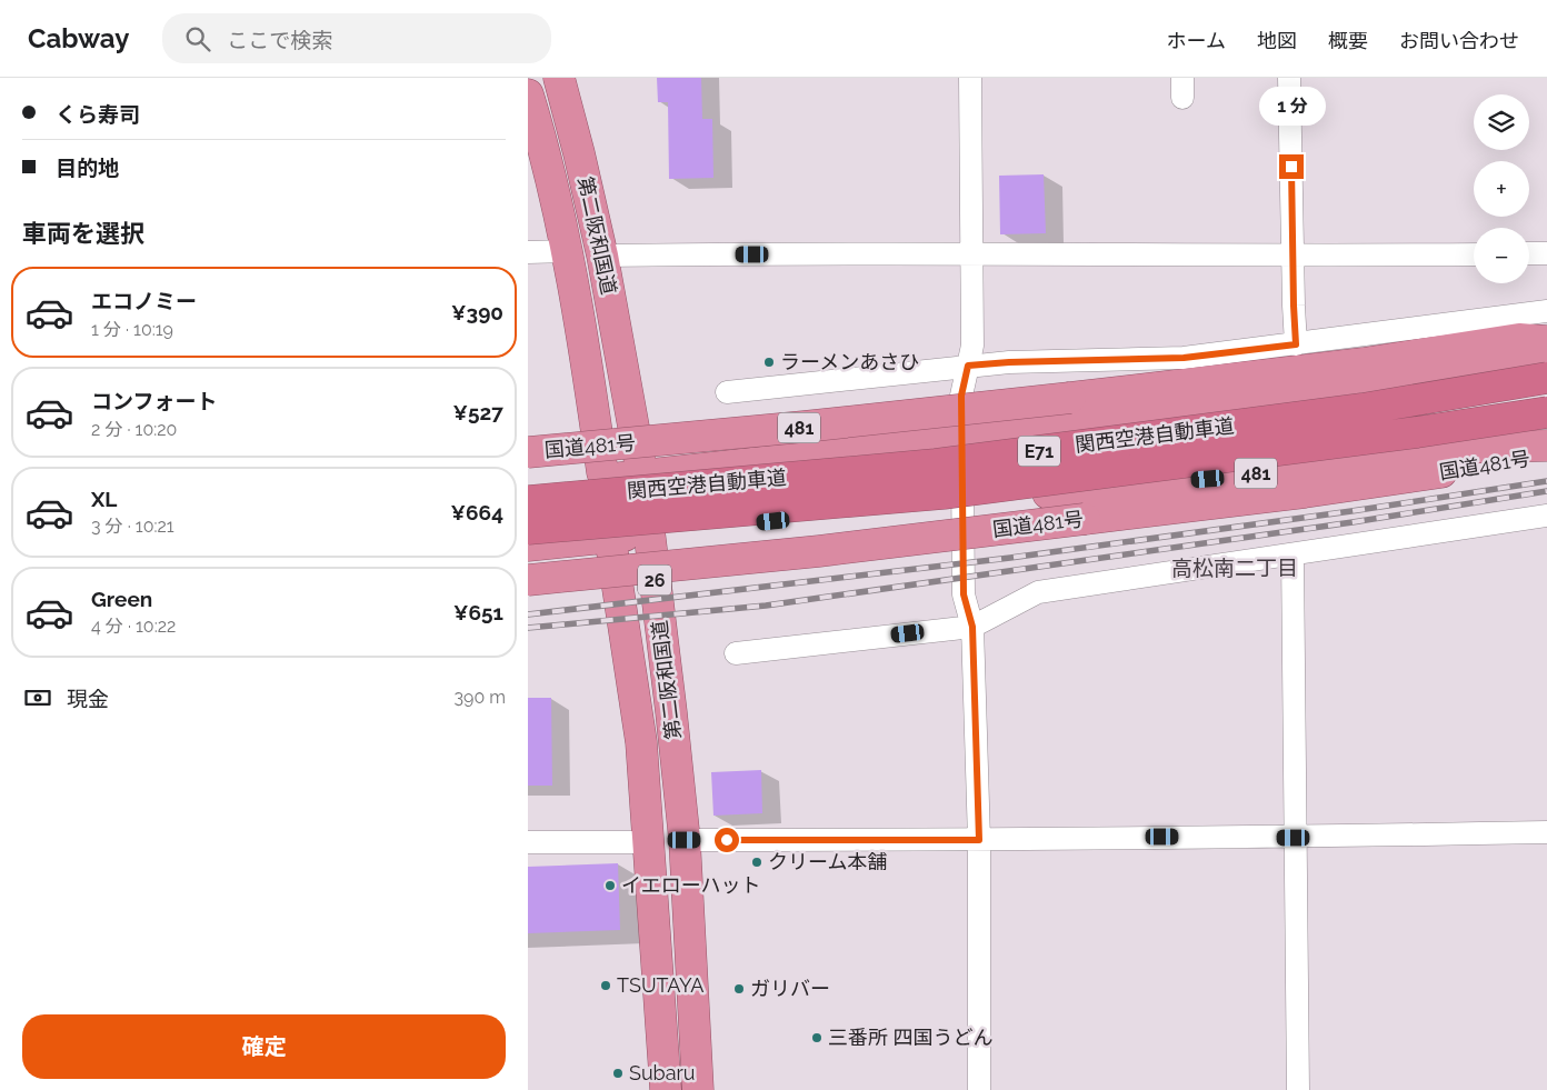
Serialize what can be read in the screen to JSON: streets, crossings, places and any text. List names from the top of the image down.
{
  "streets": {
    "highway": [
      "第二阪和国道",
      "481",
      "関西空港自動車道",
      "国道481号",
      "E71",
      "26"
    ]
  },
  "crossings": [
    ["第二阪和国道", "481"]
  ],
  "districts": ["高松南二丁目"],
  "places": [
    "ラーメンあさひ",
    "クリーム本舗",
    "イエローハット",
    "TSUTAYA",
    "ガリバー",
    "三番所 四国うどん",
    "Subaru"
  ],
  "page": {
    "header": "Cabway",
    "search": "ここで検索",
    "nav": [
      "ホーム",
      "地図",
      "概要",
      "お問い合わせ"
    ],
    "banner": ["くら寿司", "目的地"],
    "bubble": "1 分",
    "map_buttons": ["+", "−"],
    "heading": "車両を選択",
    "list": [
      {
        "name": "エコノミー",
        "note": "1 分 · 10:19",
        "value": "¥390"
      },
      {
        "name": "コンフォート",
        "note": "2 分 · 10:20",
        "value": "¥527"
      },
      {
        "name": "XL",
        "note": "3 分 · 10:21",
        "value": "¥664"
      },
      {
        "name": "Green",
        "note": "4 分 · 10:22",
        "value": "¥651"
      }
    ],
    "pay": ["現金", "390 m"],
    "buttons": "確定"
  }
}
